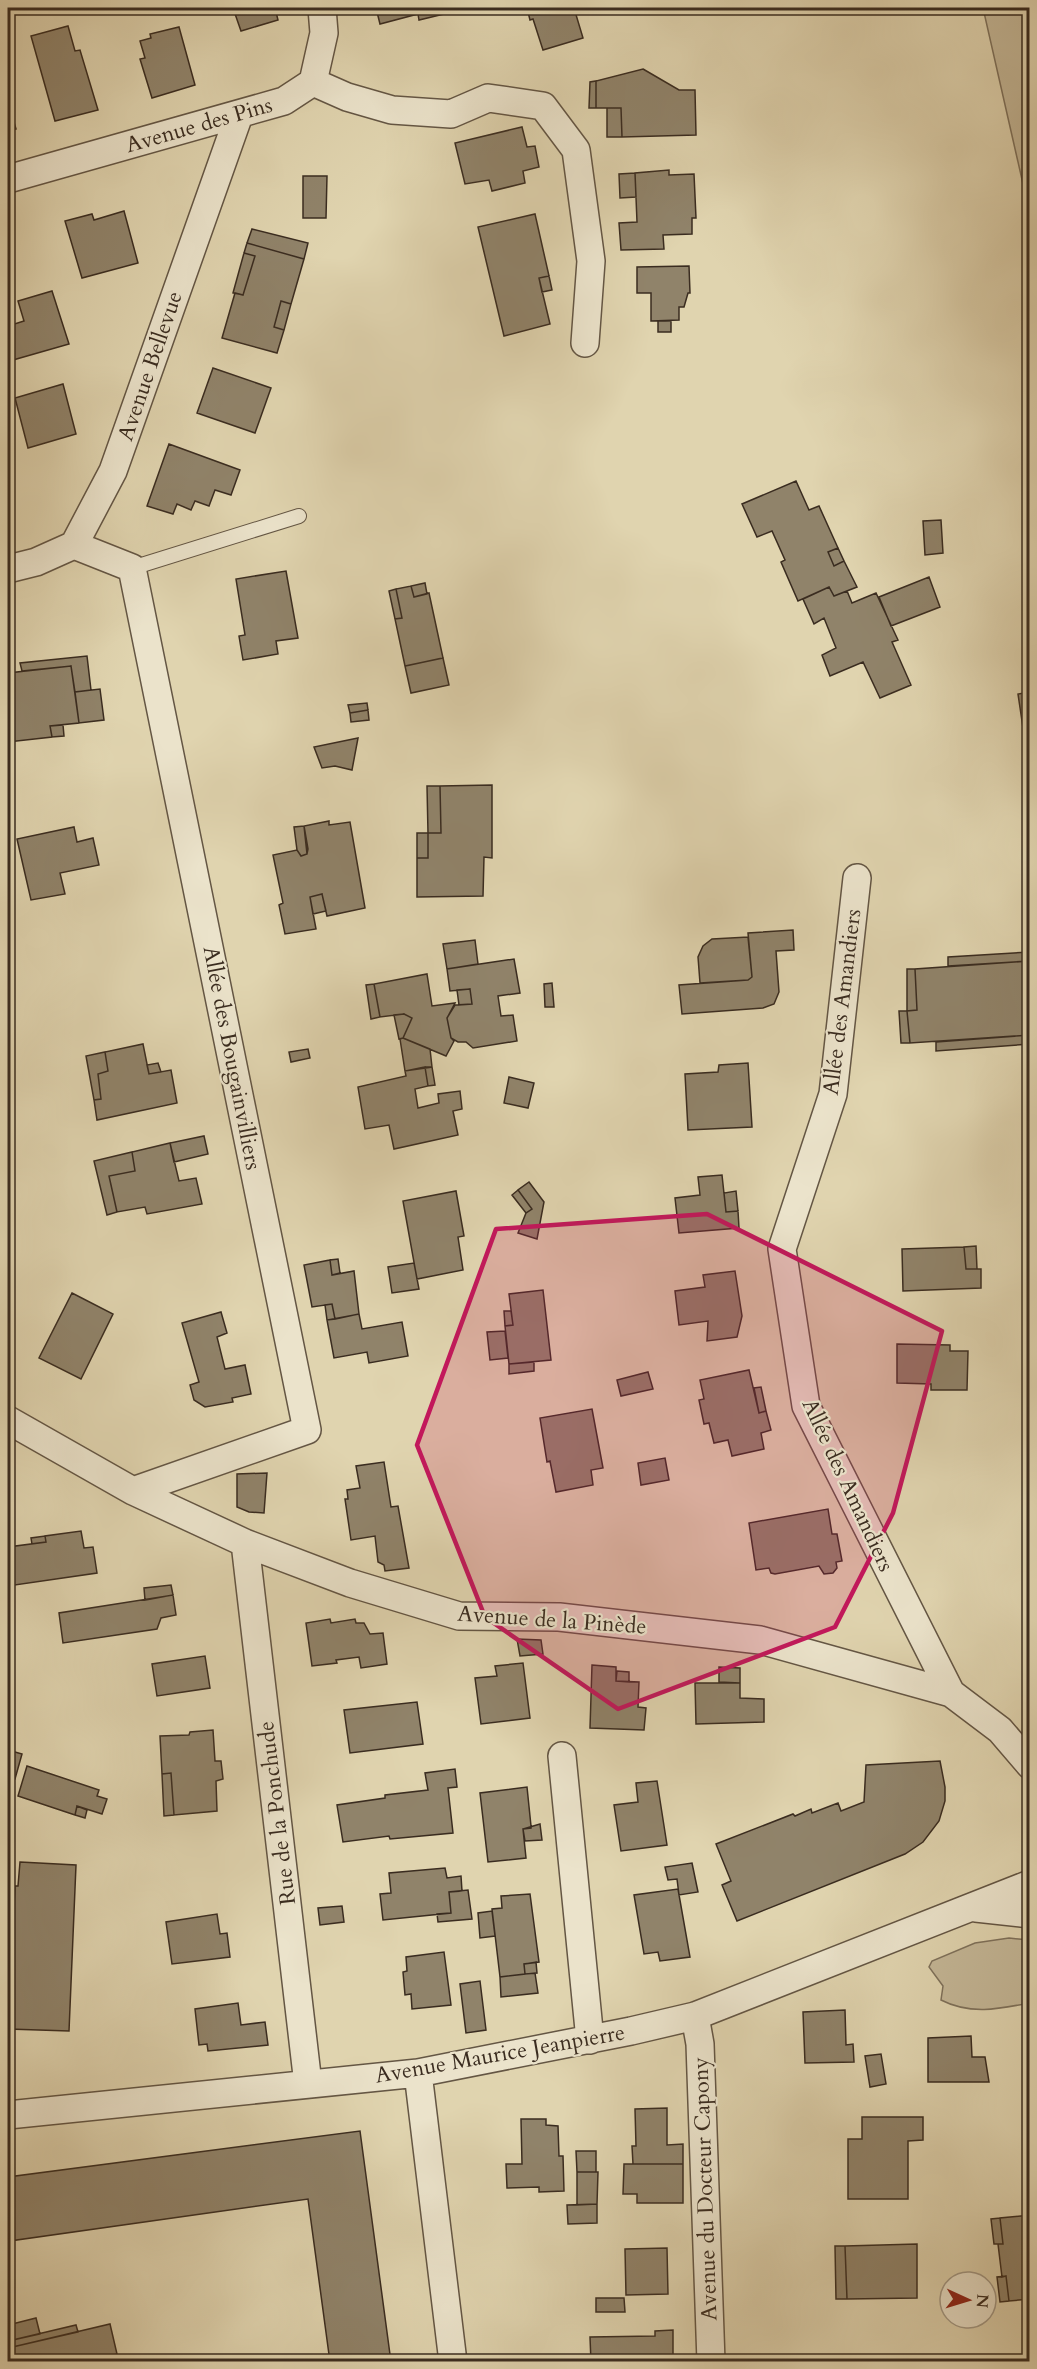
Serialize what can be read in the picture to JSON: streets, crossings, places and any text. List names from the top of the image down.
{
  "streets": {
    "street": [
      "Avenue des Pins",
      "Avenue Bellevue",
      "Allée des Amandiers",
      "Allée des Bougainvilliers",
      "Avenue de la Pinède",
      "Rue de la Ponchude",
      "Avenue Maurice Jeanpierre",
      "Avenue du Docteur Capony"
    ]
  },
  "crossings": [
    ["Avenue des Pins", "Avenue Bellevue"],
    ["Allée des Amandiers", "Avenue de la Pinède"],
    ["Allée des Bougainvilliers", "Avenue de la Pinède"],
    ["Avenue de la Pinède", "Rue de la Ponchude"],
    ["Rue de la Ponchude", "Avenue Maurice Jeanpierre"],
    ["Avenue Maurice Jeanpierre", "Avenue du Docteur Capony"]
  ],
  "north": "right"
}
